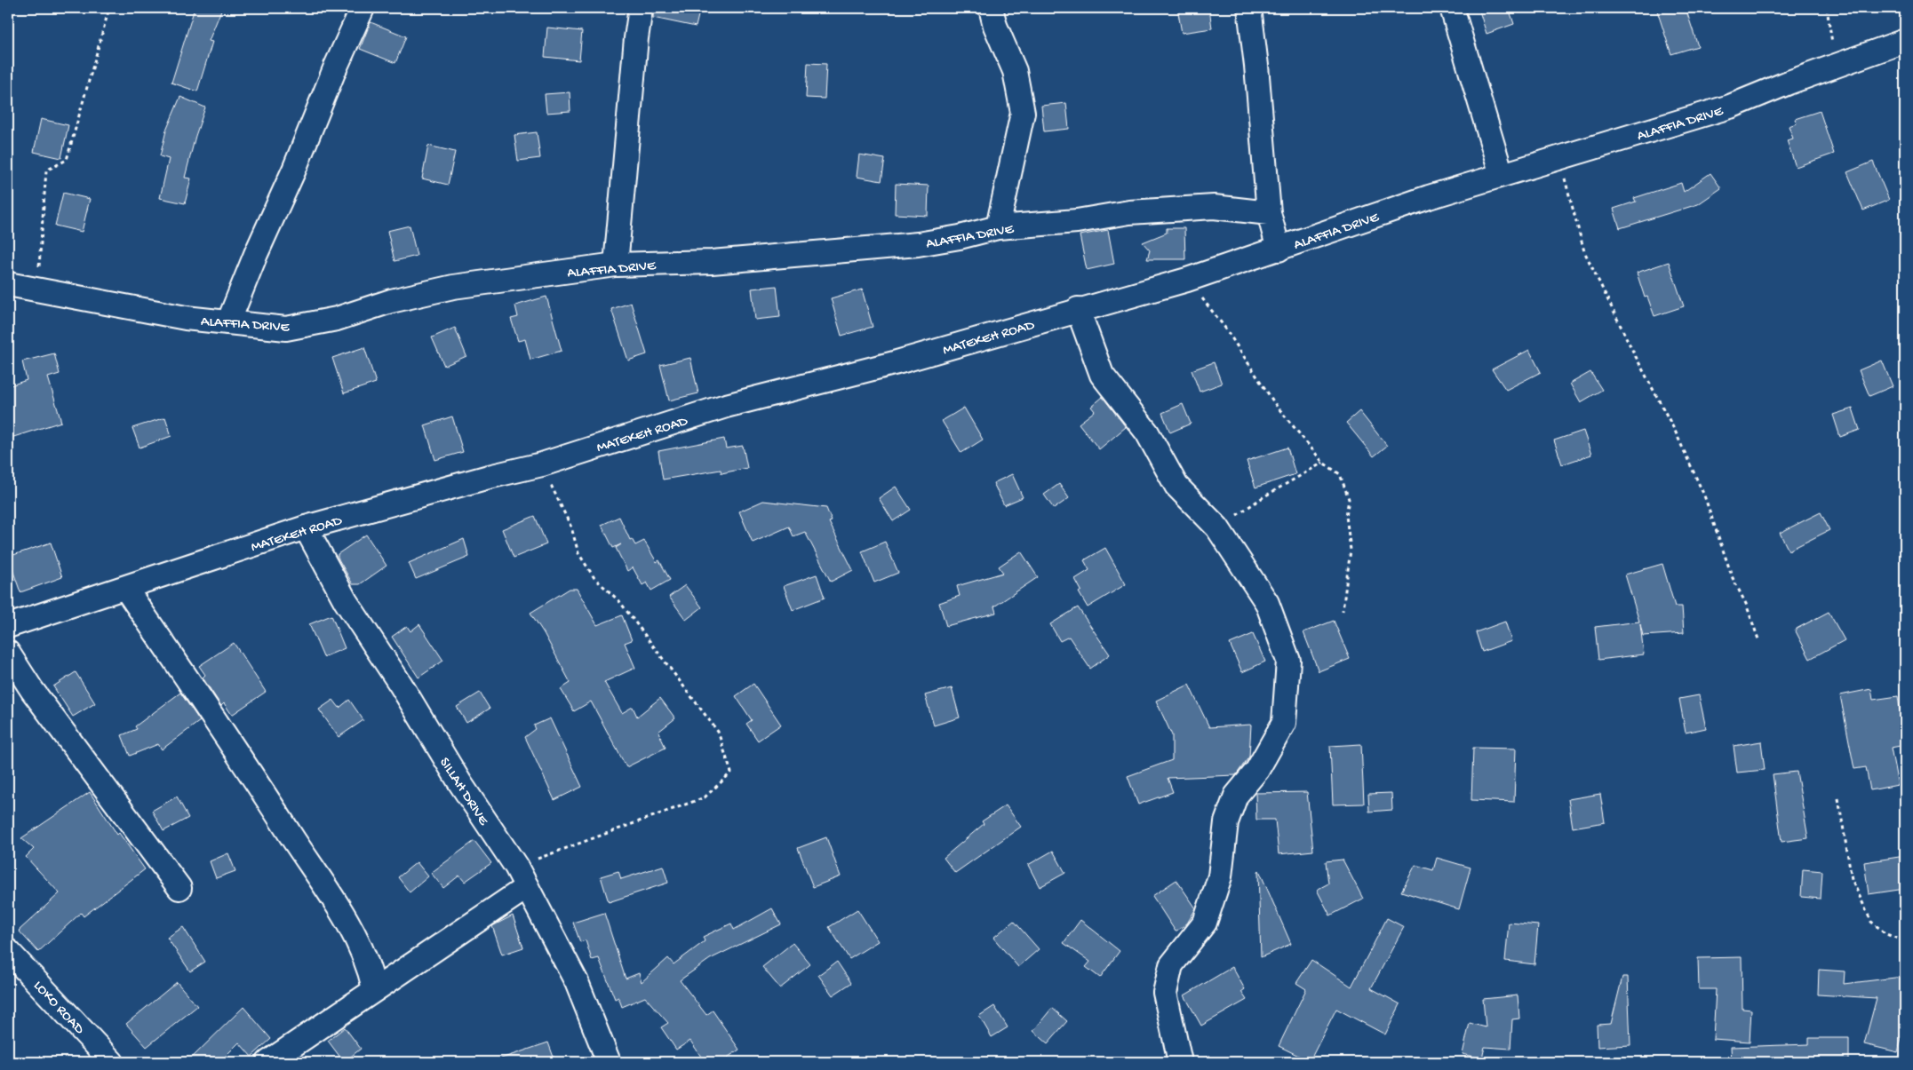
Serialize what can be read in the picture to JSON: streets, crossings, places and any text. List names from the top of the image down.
{
  "streets": {
    "street": [
      "ALAFFIA DRIVE",
      "MATEKEH ROAD",
      "SILLAH DRIVE",
      "LOKO ROAD"
    ]
  },
  "crossings": [
    ["ALAFFIA DRIVE", "MATEKEH ROAD"],
    ["MATEKEH ROAD", "SILLAH DRIVE"]
  ]
}
